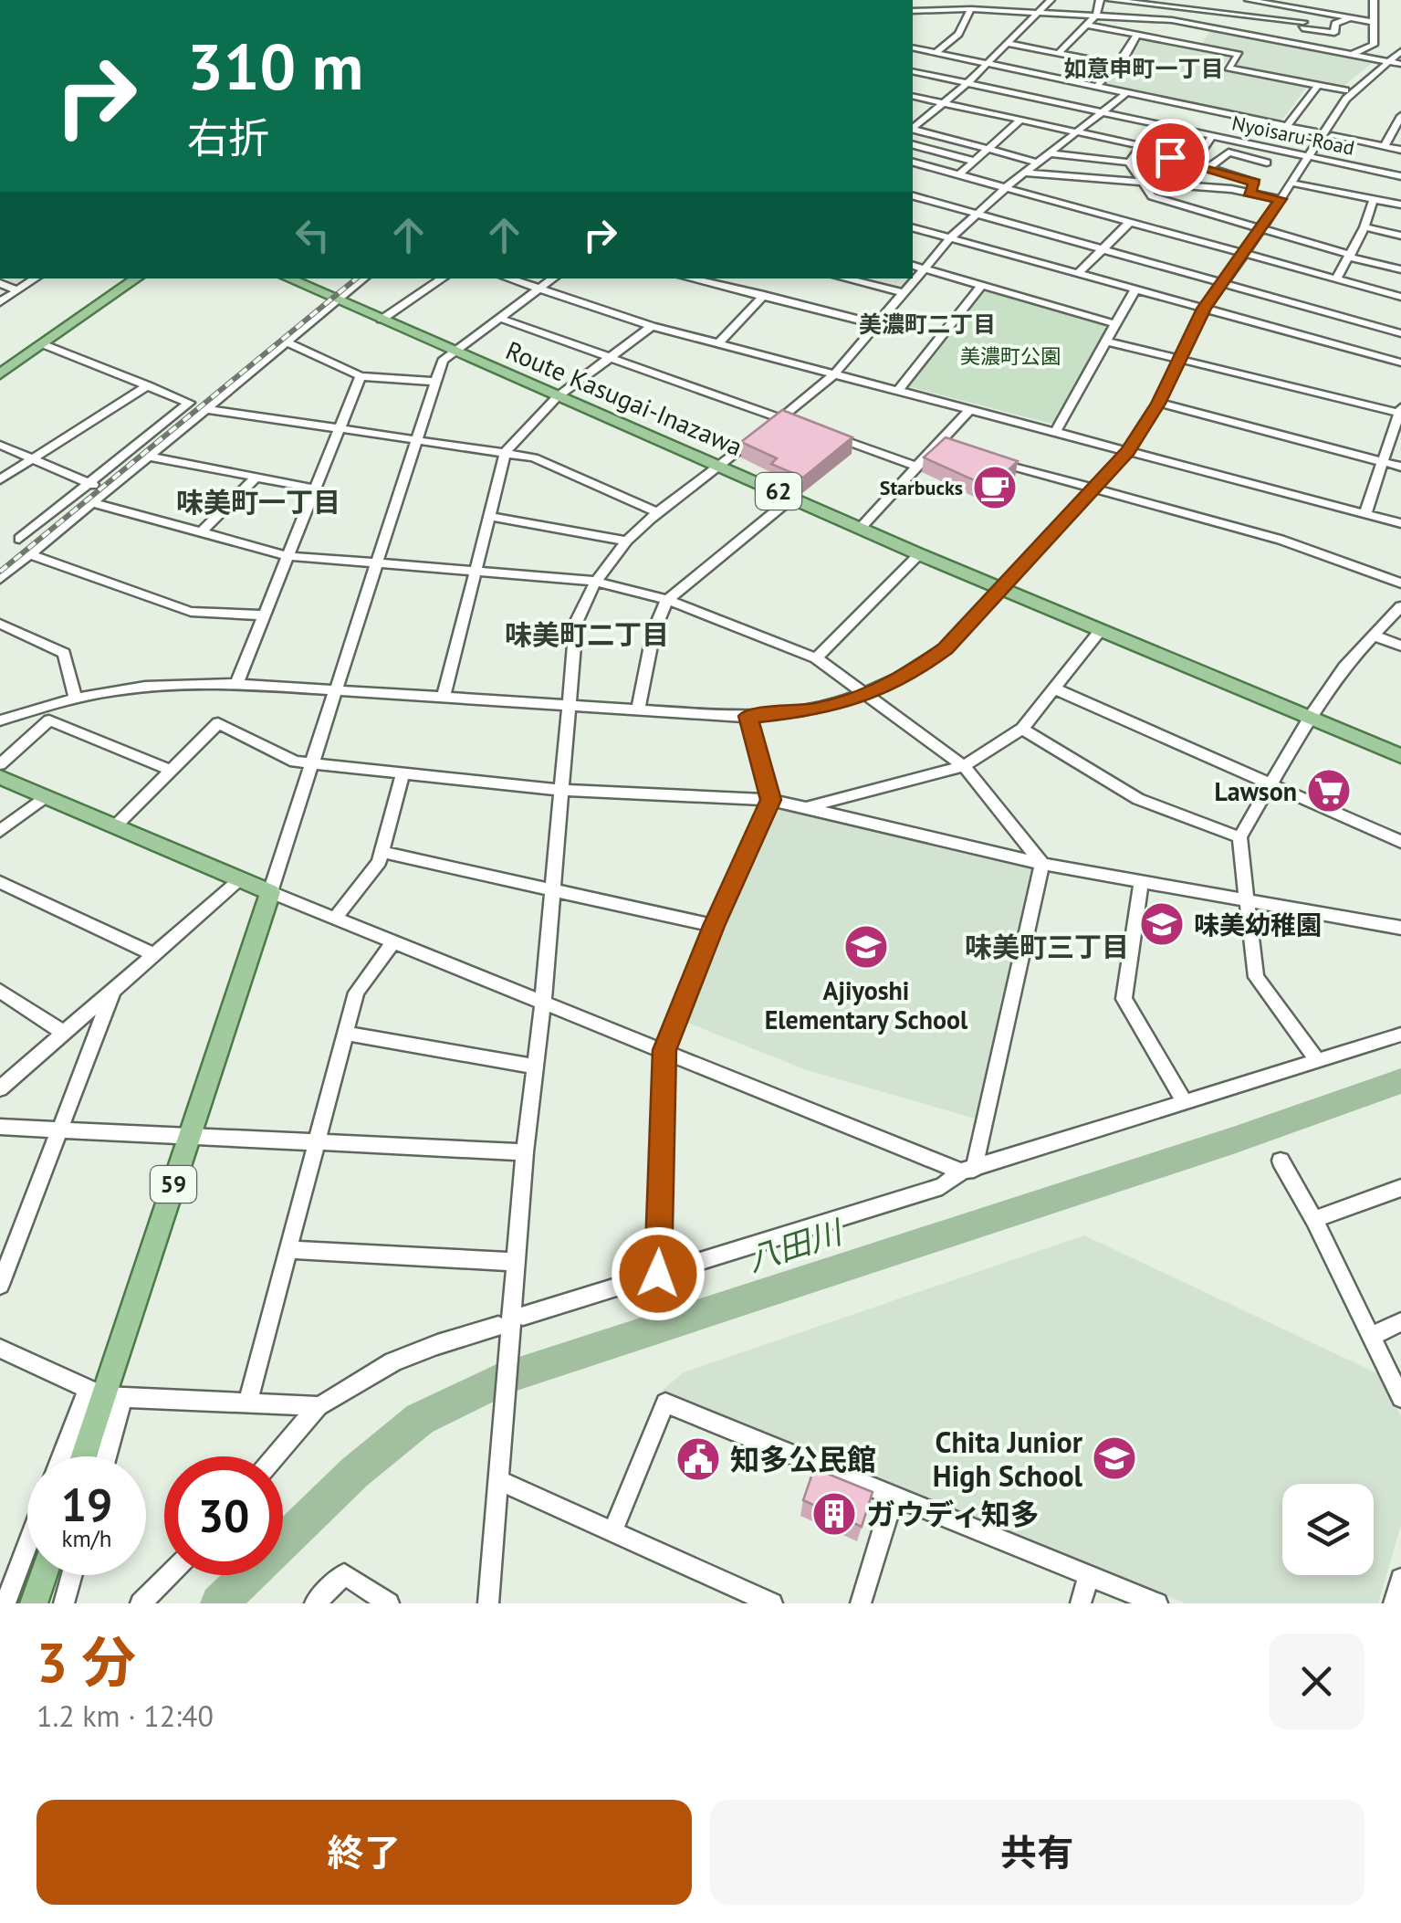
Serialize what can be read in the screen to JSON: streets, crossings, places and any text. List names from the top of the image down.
{
  "streets": {
    "main road": ["Route Kasugai-Inazawa", "62", "59"],
    "street": ["Nyoisaru-Road"]
  },
  "districts": [
    "如意申町一丁目",
    "美濃町二丁目",
    "味美町一丁目",
    "味美町二丁目",
    "味美町三丁目"
  ],
  "water": ["八田川"],
  "parks": ["美濃町公園"],
  "places": {
    "cafe": ["Starbucks"],
    "supermarket": ["Lawson"],
    "school or university": ["味美幼稚園", "Ajiyoshi Elementary School", "Chita Junior High School"],
    "public building": ["知多公民館"],
    "building": ["ガウディ知多"]
  },
  "page": {
    "turn": ["310 m", "右折"],
    "speed": "19 km/h",
    "limit": "30",
    "heading": ["3 分", "1.2 km · 12:40"],
    "buttons": ["終了", "共有"]
  }
}
